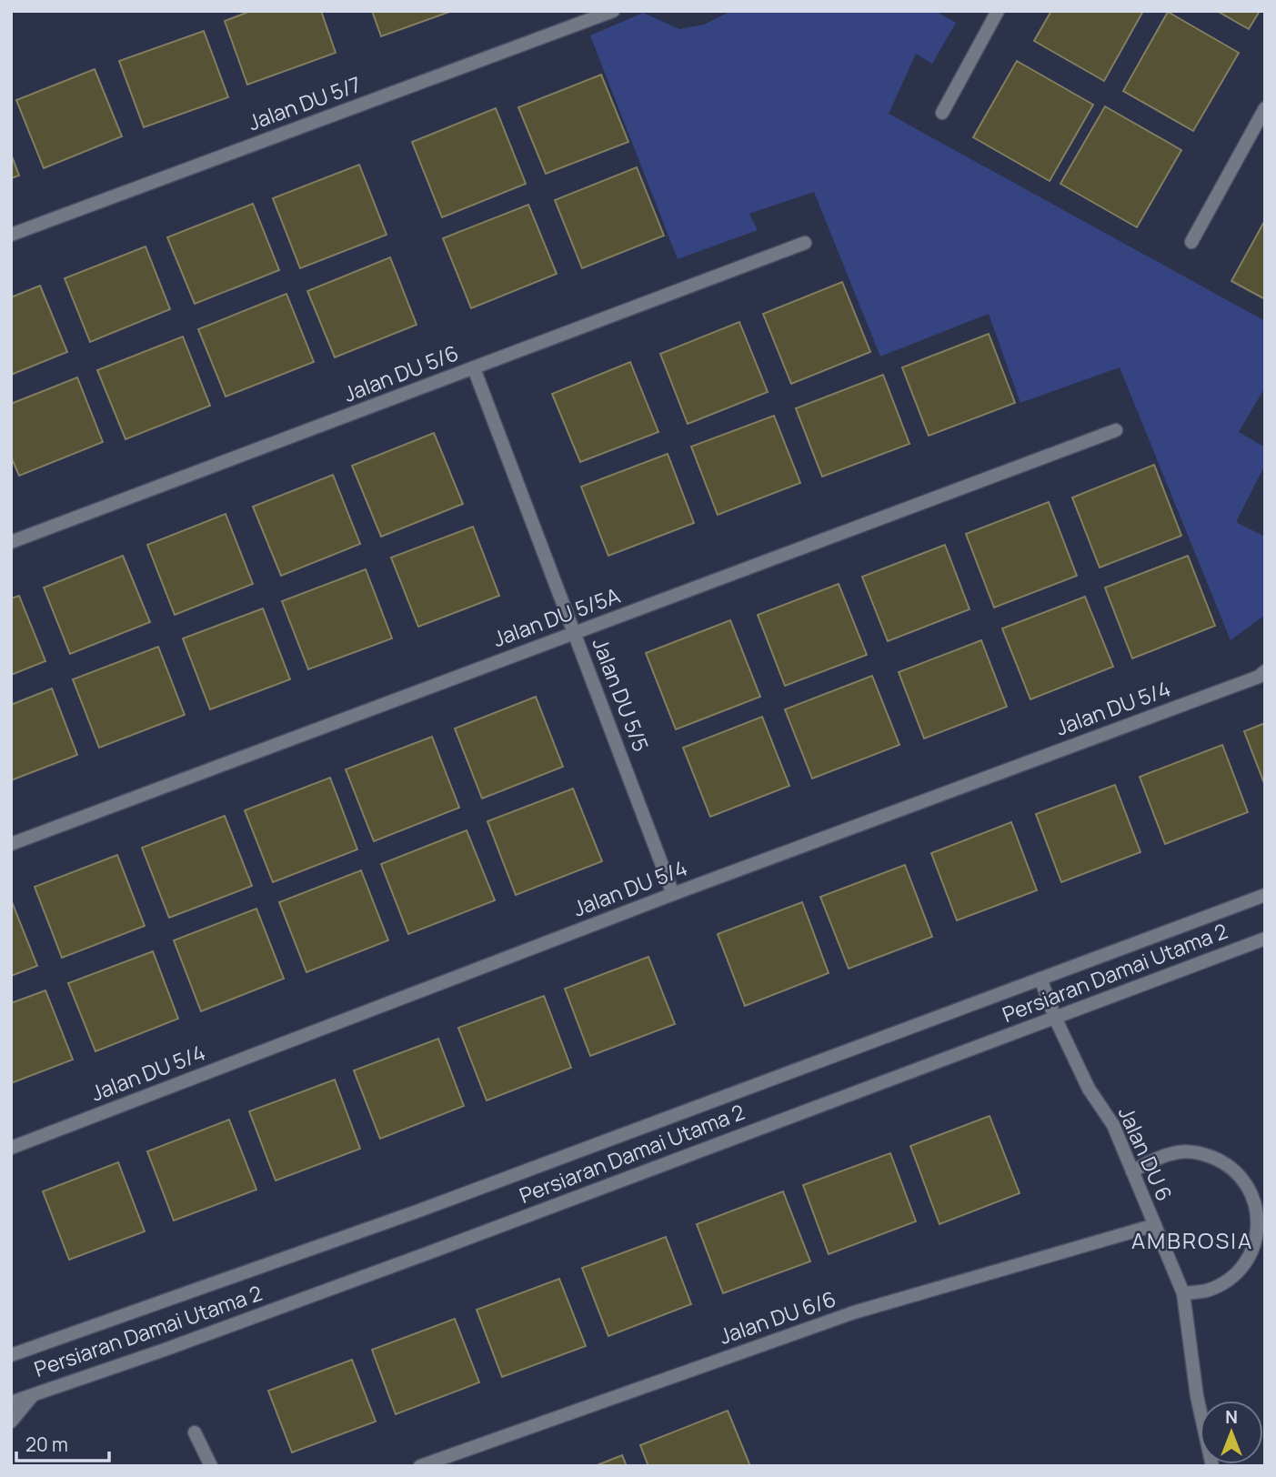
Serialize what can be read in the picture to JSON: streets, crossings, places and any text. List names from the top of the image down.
{
  "streets": {
    "street": [
      "Jalan DU 5/7",
      "Jalan DU 5/6",
      "Jalan DU 5/5A",
      "Jalan DU 5/5",
      "Jalan DU 5/4",
      "Persiaran Damai Utama 2",
      "Jalan DU 6",
      "Jalan DU 6/6"
    ]
  },
  "crossings": [
    ["Jalan DU 5/6", "Jalan DU 5/5"],
    ["Jalan DU 5/5A", "Jalan DU 5/5"],
    ["Jalan DU 5/5", "Jalan DU 5/4"],
    ["Persiaran Damai Utama 2", "Jalan DU 6"],
    ["Jalan DU 6", "Jalan DU 6/6"]
  ],
  "districts": ["AMBROSIA"],
  "scale_bar": "20 m",
  "north": "top"
}
